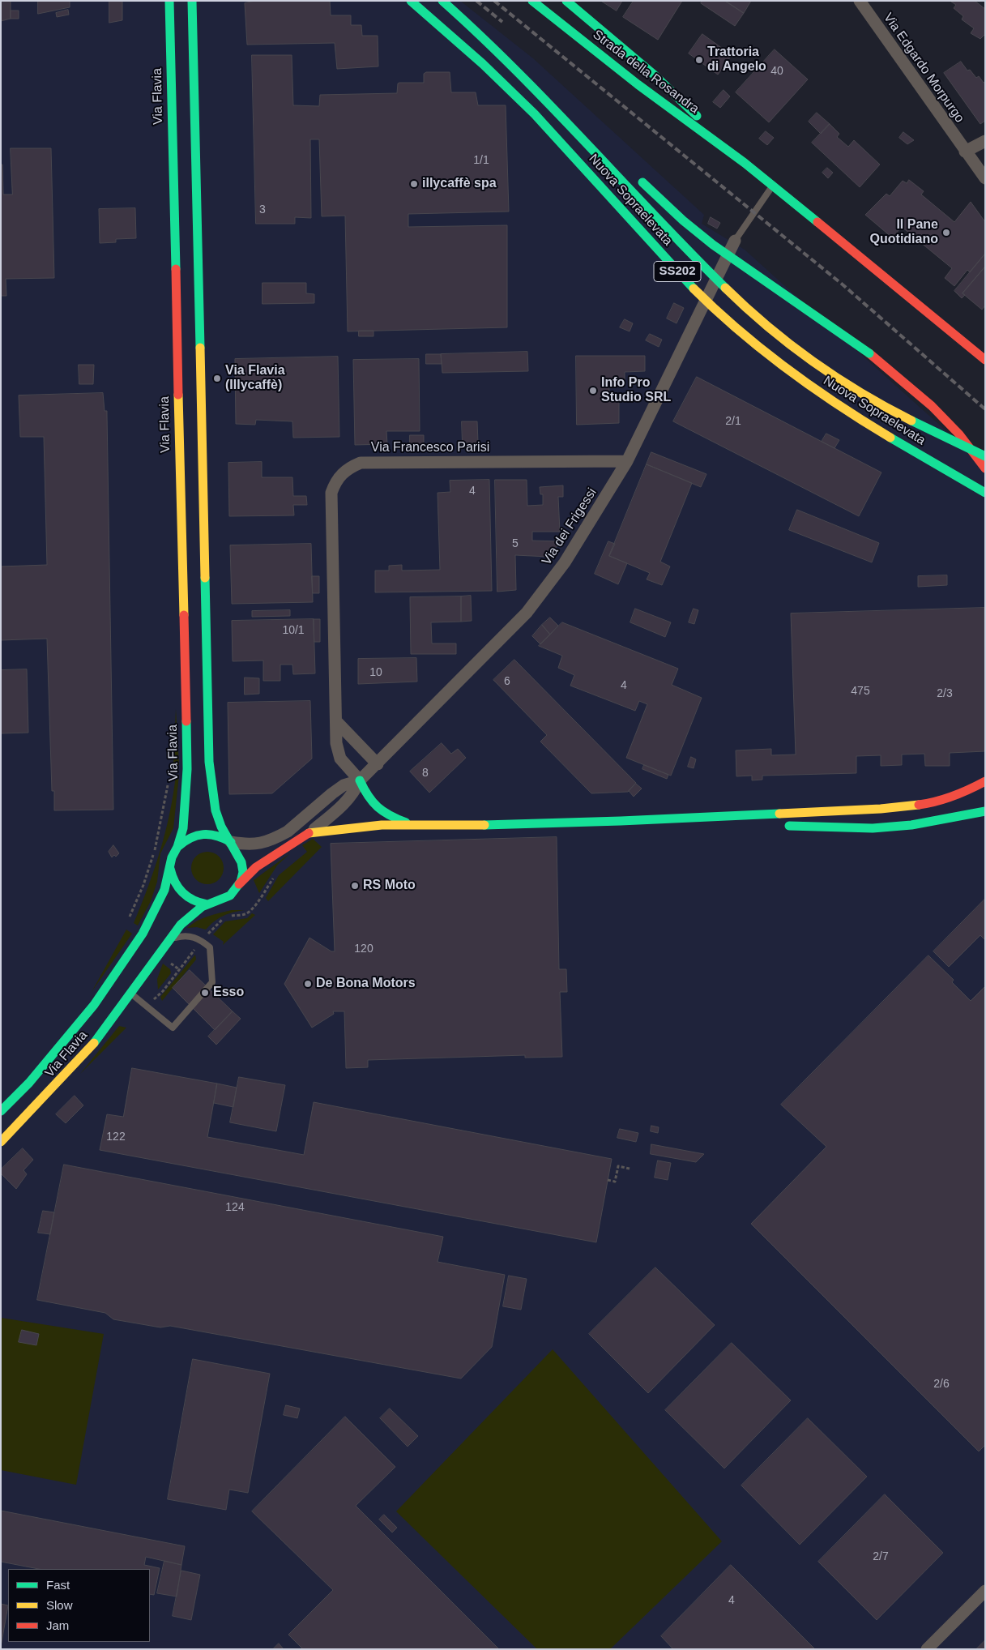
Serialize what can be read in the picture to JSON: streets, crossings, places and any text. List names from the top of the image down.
{
  "streets": {
    "main road": [
      "Strada della Rosandra",
      "Via Flavia",
      "Nuova Sopraelevata",
      "SS202"
    ],
    "street": ["Via Edgardo Morpurgo", "Via Francesco Parisi", "Via dei Frigessi"]
  },
  "crossings": [
    ["Via Flavia", "Via dei Frigessi"],
    ["Via Francesco Parisi", "Via dei Frigessi"]
  ],
  "places": [
    "Trattoria di Angelo",
    "illycaffè spa",
    "Il Pane Quotidiano",
    "Via Flavia (Illycaffè)",
    "Info Pro Studio SRL",
    "RS Moto",
    "De Bona Motors",
    "Esso"
  ],
  "house_numbers": [
    "40",
    "1/1",
    "3",
    "2/1",
    "4",
    "5",
    "10/1",
    "10",
    "6",
    "4",
    "475",
    "2/3",
    "8",
    "120",
    "122",
    "124",
    "2/6",
    "2/7",
    "4"
  ],
  "legend": ["Fast", "Slow", "Jam"]
}
